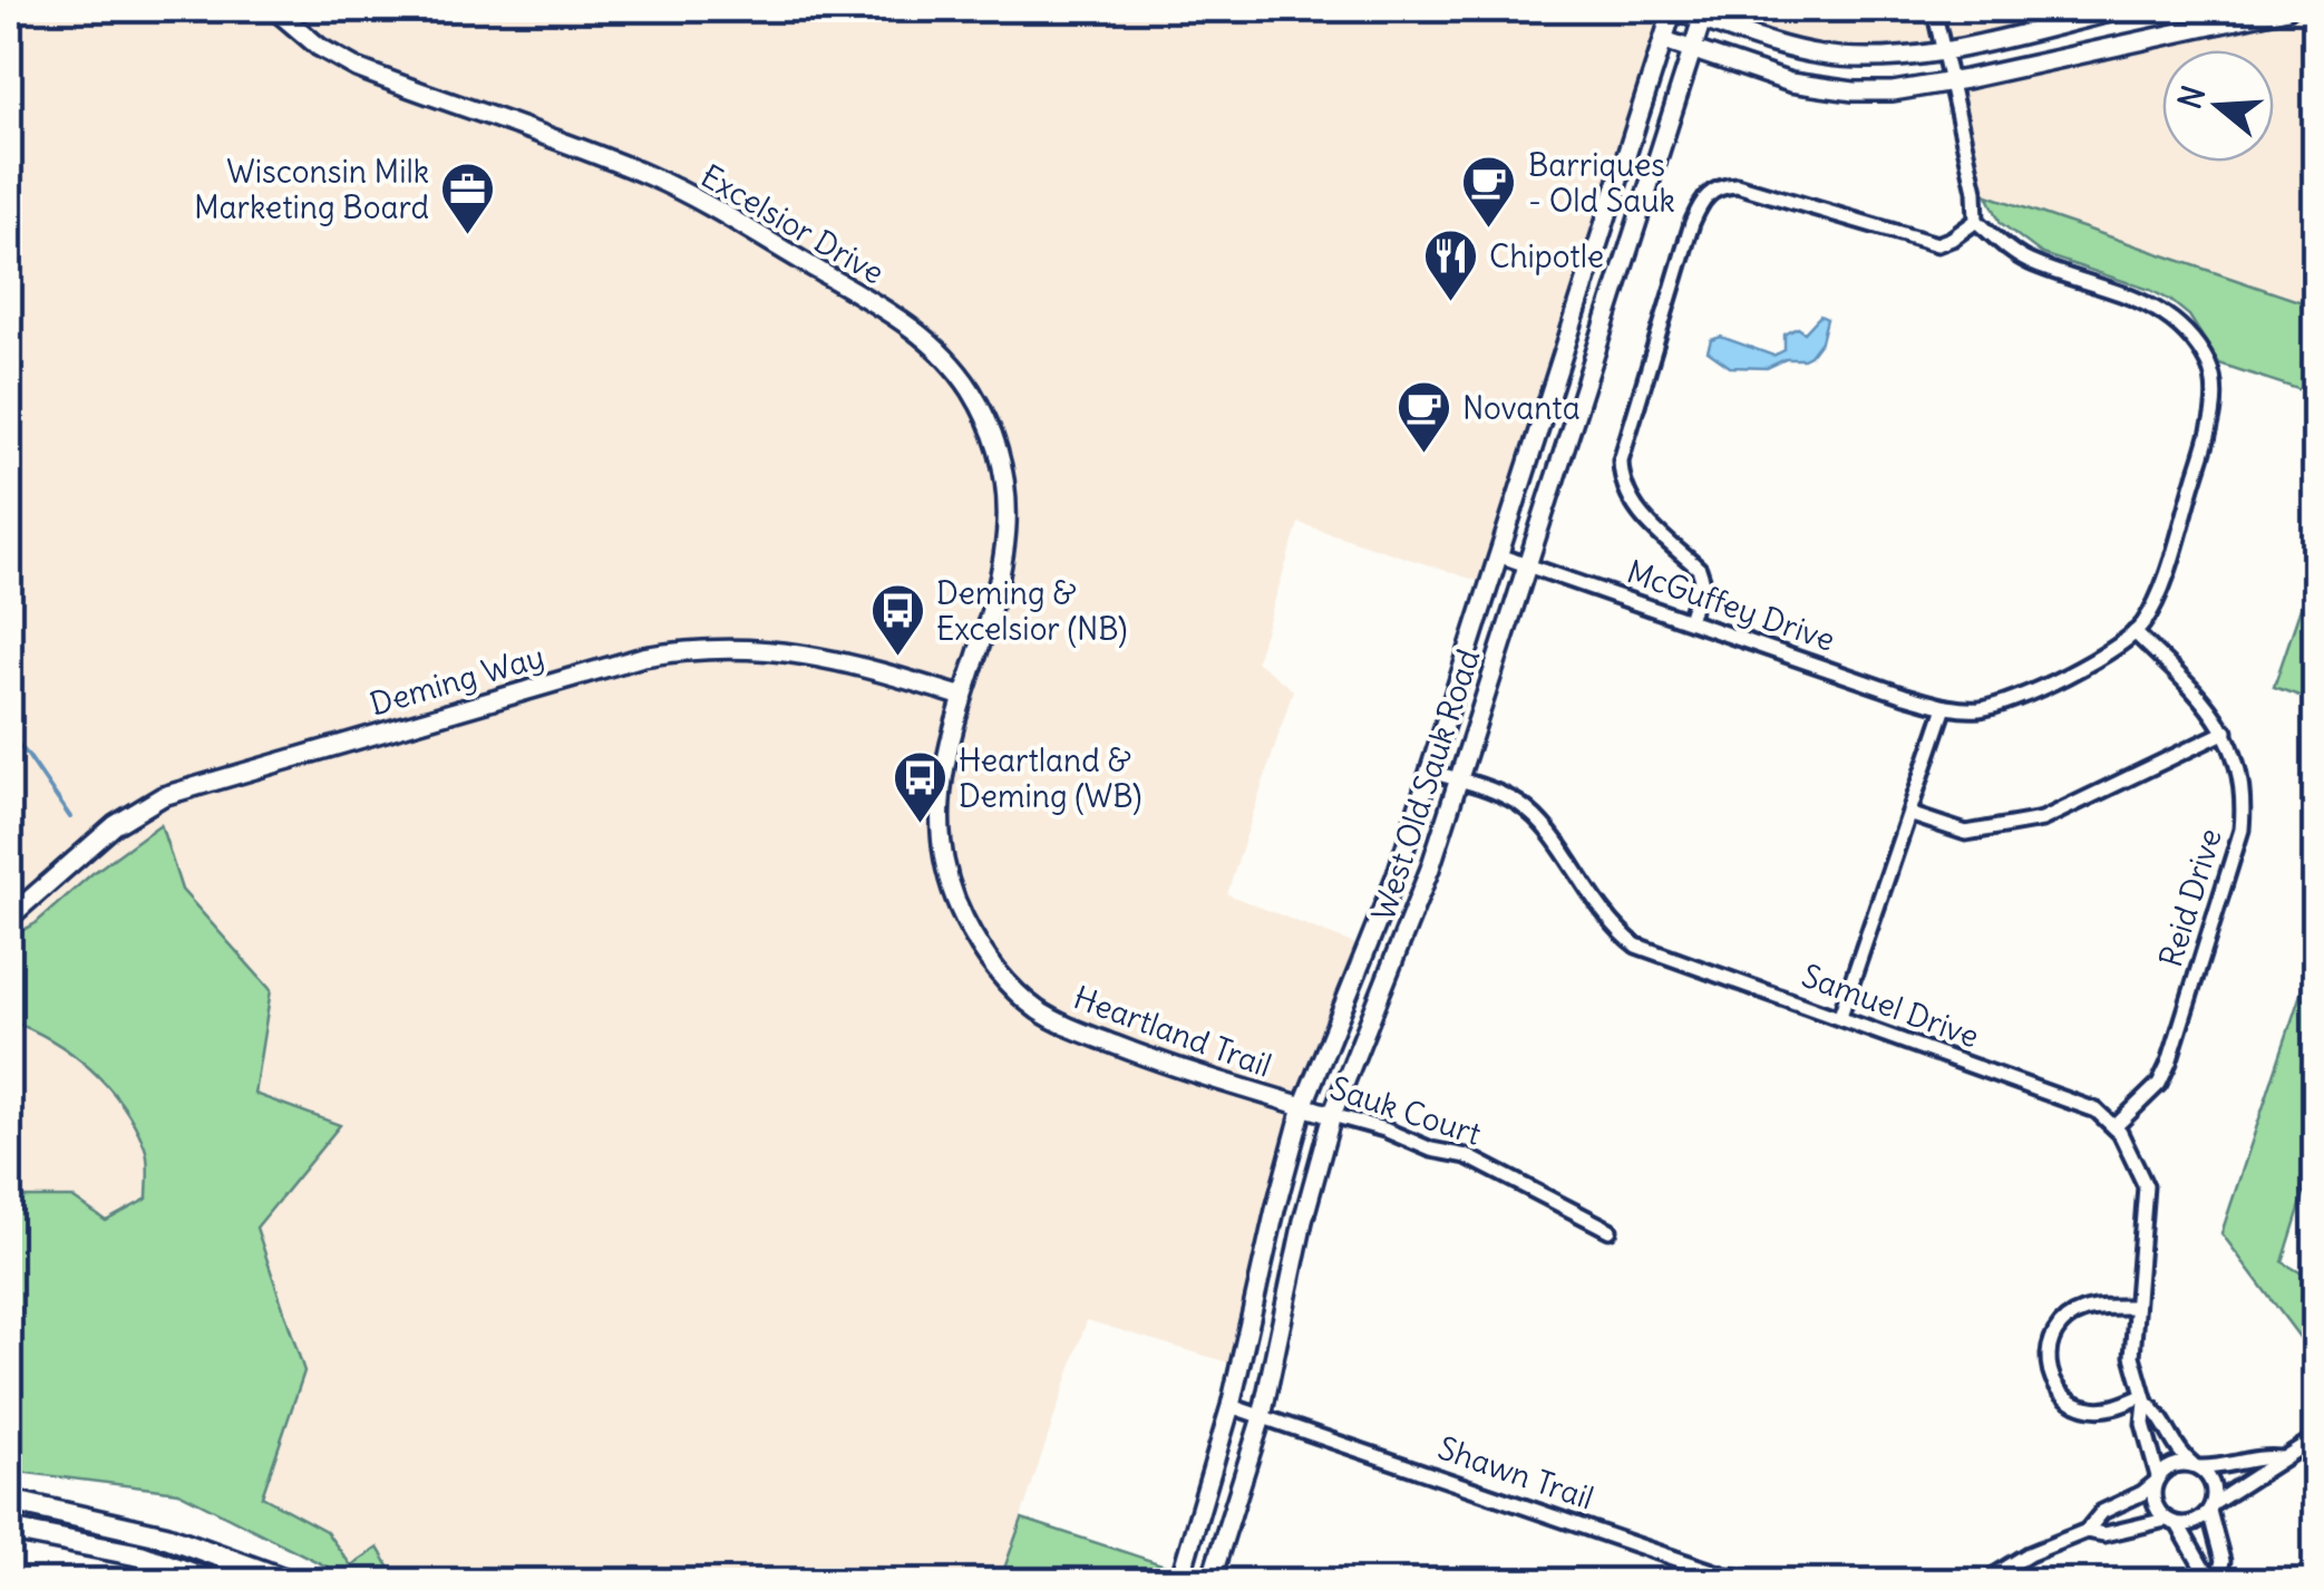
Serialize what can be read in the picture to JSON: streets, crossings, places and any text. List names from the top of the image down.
{
  "streets": {
    "street": [
      "Excelsior Drive",
      "McGuffey Drive",
      "Deming Way",
      "West Old Sauk Road",
      "Reid Drive",
      "Samuel Drive",
      "Heartland Trail",
      "Sauk Court",
      "Shawn Trail"
    ]
  },
  "crossings": [
    ["Excelsior Drive", "Deming Way"],
    ["Excelsior Drive", "Heartland Trail"],
    ["McGuffey Drive", "West Old Sauk Road"],
    ["Deming Way", "Heartland Trail"],
    ["West Old Sauk Road", "Samuel Drive"],
    ["West Old Sauk Road", "Heartland Trail"],
    ["West Old Sauk Road", "Sauk Court"],
    ["West Old Sauk Road", "Shawn Trail"],
    ["Reid Drive", "Samuel Drive"],
    ["Heartland Trail", "Sauk Court"]
  ],
  "places": {
    "cafe": ["Barriques - Old Sauk", "Novanta"],
    "office": ["Wisconsin Milk Marketing Board"],
    "restaurant": ["Chipotle"],
    "bus stop": ["Deming & Excelsior (NB)", "Heartland & Deming (WB)"]
  },
  "north": "left"
}
